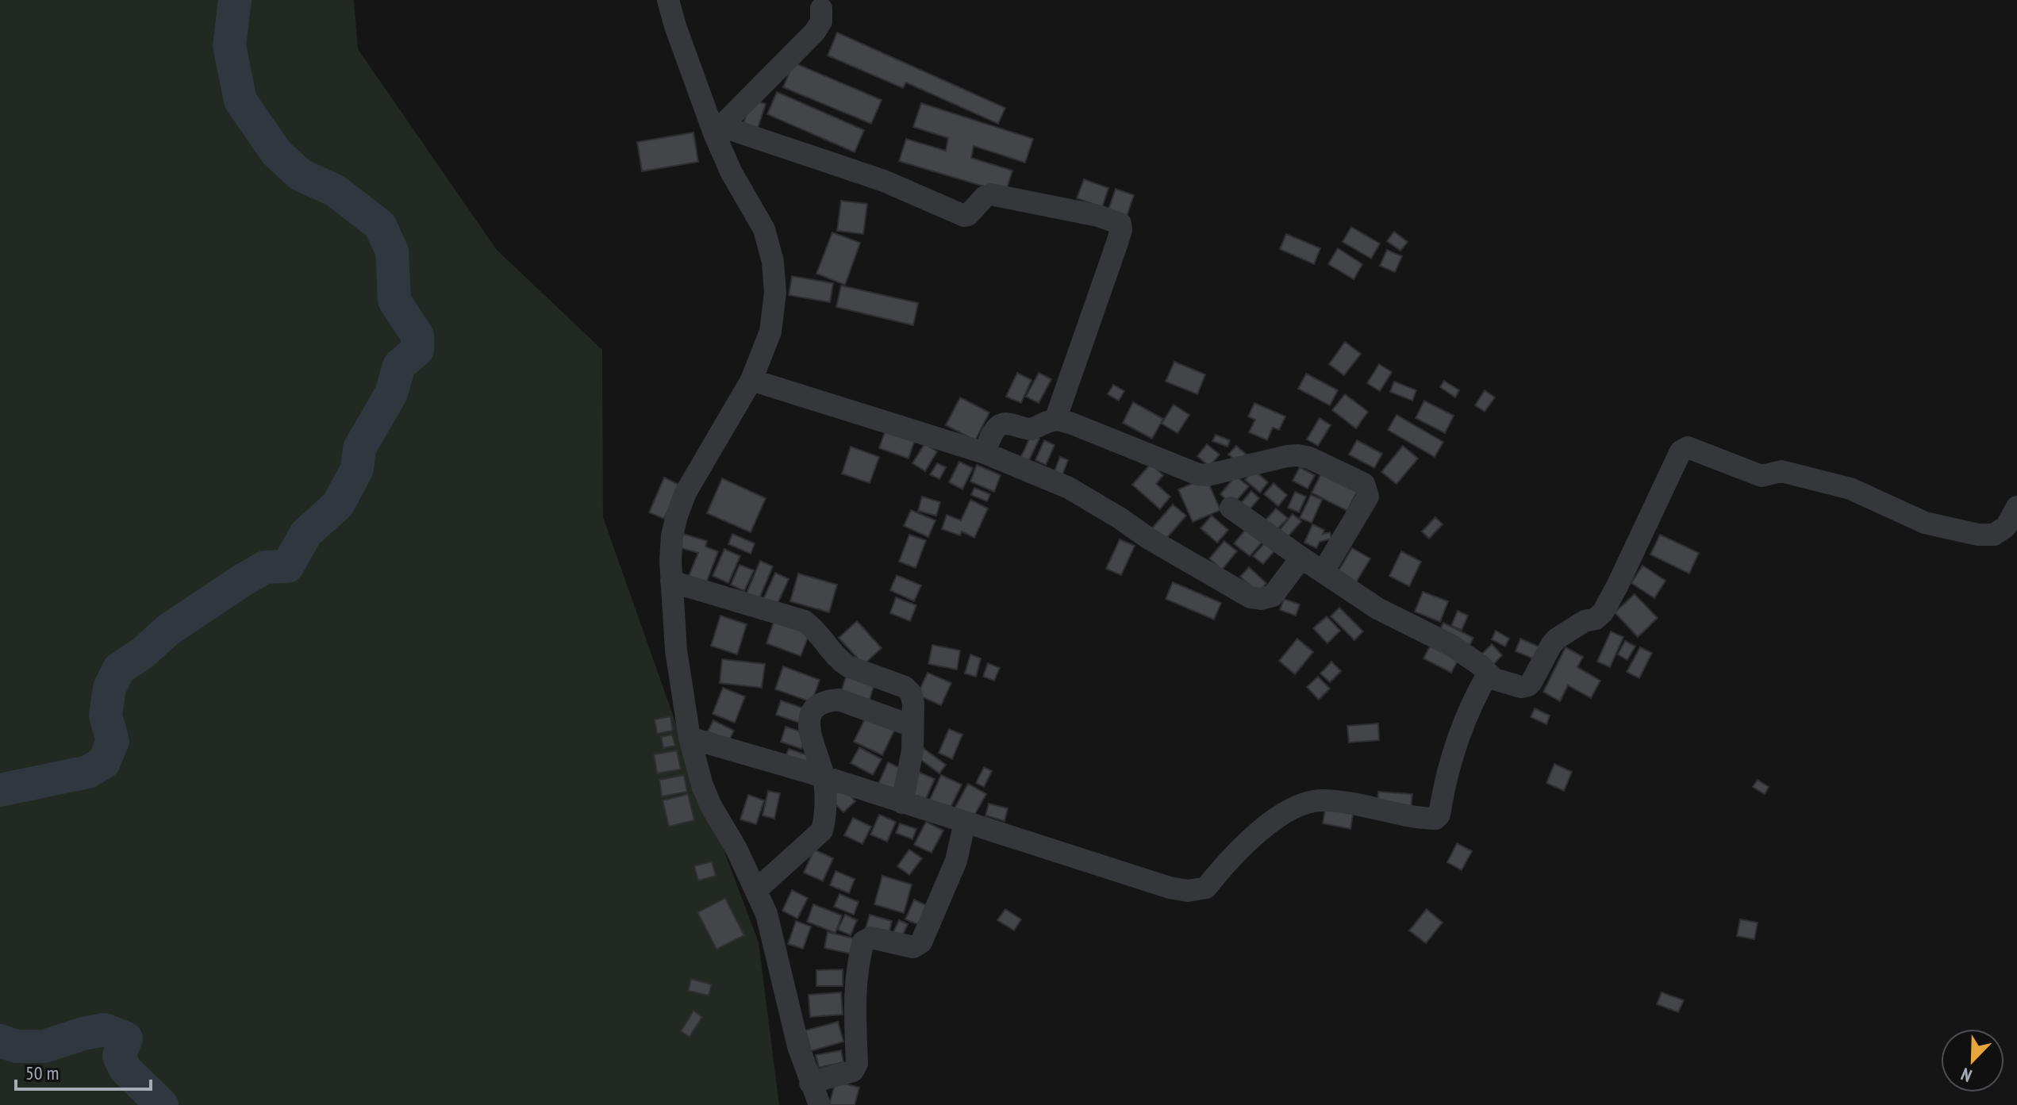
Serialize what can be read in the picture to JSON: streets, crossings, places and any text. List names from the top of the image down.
{
  "scale_bar": "50 m",
  "north": "bottom left"
}
